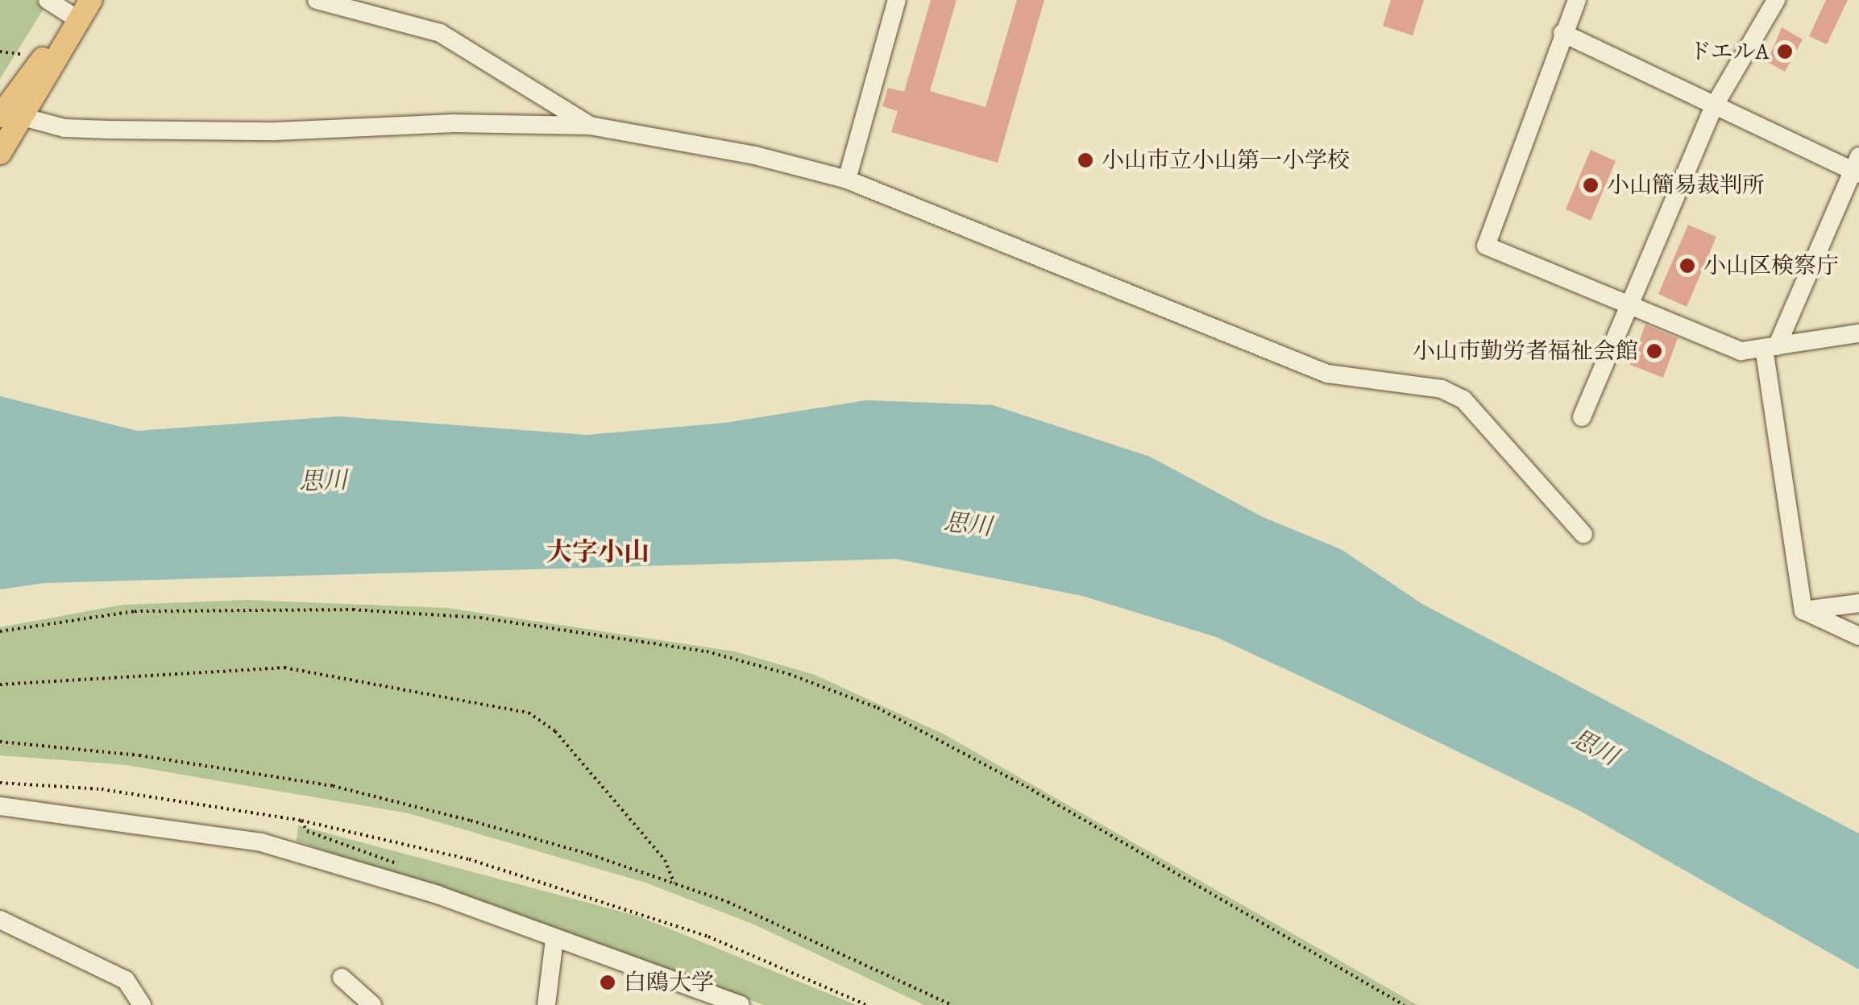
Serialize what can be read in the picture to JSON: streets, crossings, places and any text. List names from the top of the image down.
{
  "districts": ["大字小山"],
  "water": ["思川"],
  "places": [
    "ドエルA",
    "小山市立小山第一小学校",
    "小山簡易裁判所",
    "小山区検察庁",
    "小山市勤労者福祉会館",
    "白鴎大学"
  ]
}
